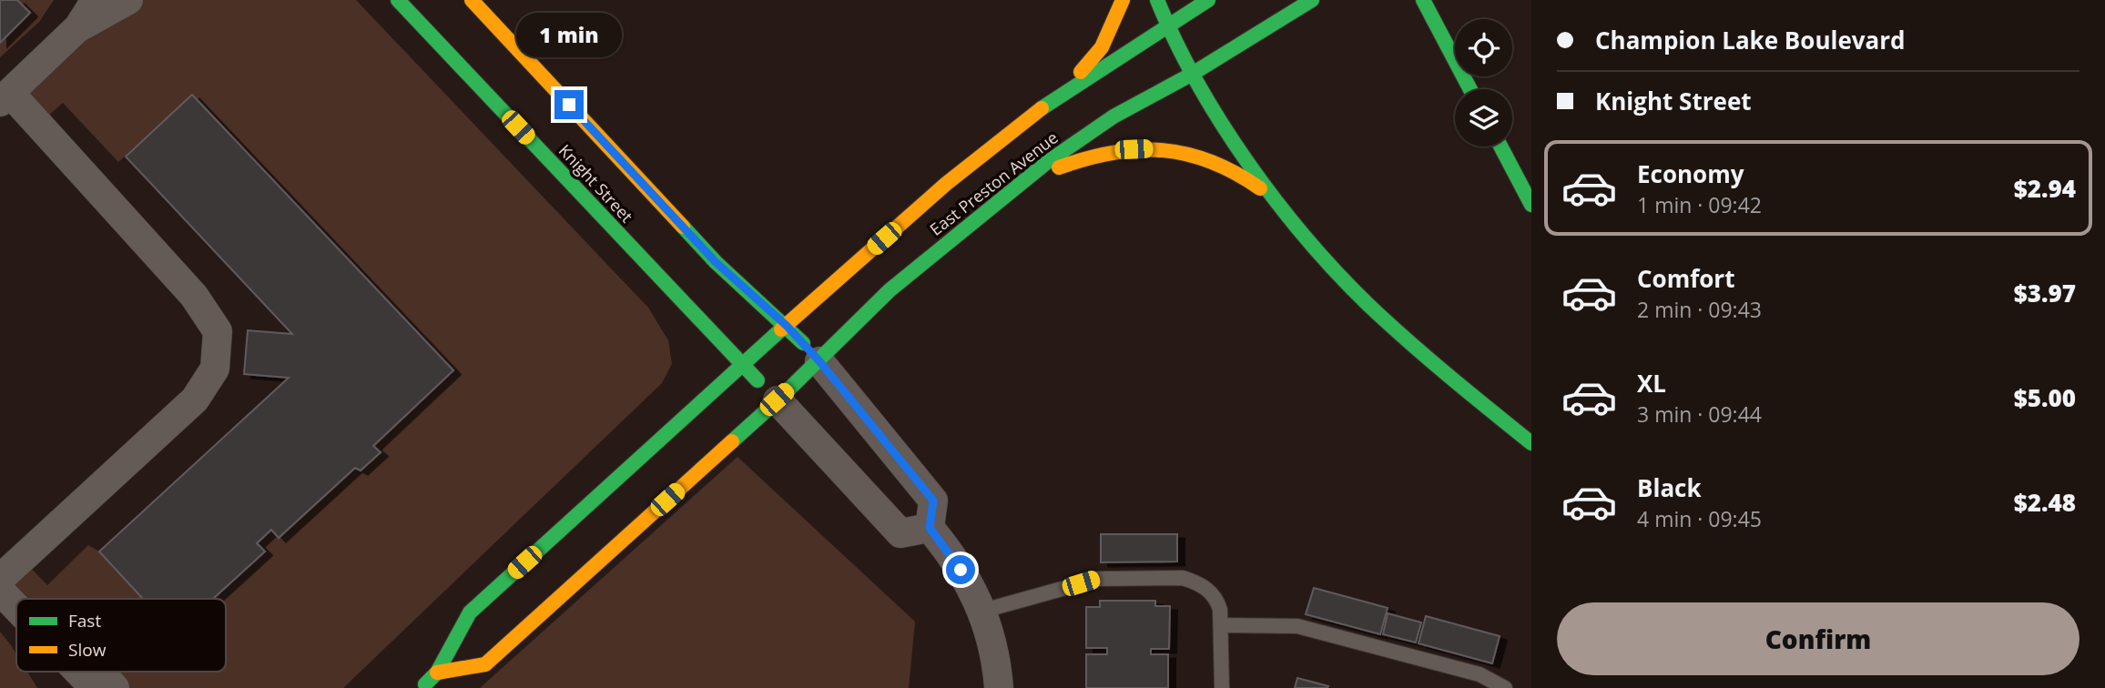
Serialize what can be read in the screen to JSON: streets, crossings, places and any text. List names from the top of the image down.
{
  "streets": {
    "street": ["Knight Street", "East Preston Avenue"]
  },
  "crossings": [
    ["Knight Street", "East Preston Avenue"]
  ],
  "legend": ["Fast", "Slow"],
  "page": {
    "banner": ["Champion Lake Boulevard", "Knight Street"],
    "bubble": "1 min",
    "list": [
      {
        "name": "Economy",
        "note": "1 min · 09:42",
        "value": "$2.94"
      },
      {
        "name": "Comfort",
        "note": "2 min · 09:43",
        "value": "$3.97"
      },
      {
        "name": "XL",
        "note": "3 min · 09:44",
        "value": "$5.00"
      },
      {
        "name": "Black",
        "note": "4 min · 09:45",
        "value": "$2.48"
      }
    ],
    "buttons": "Confirm"
  }
}
